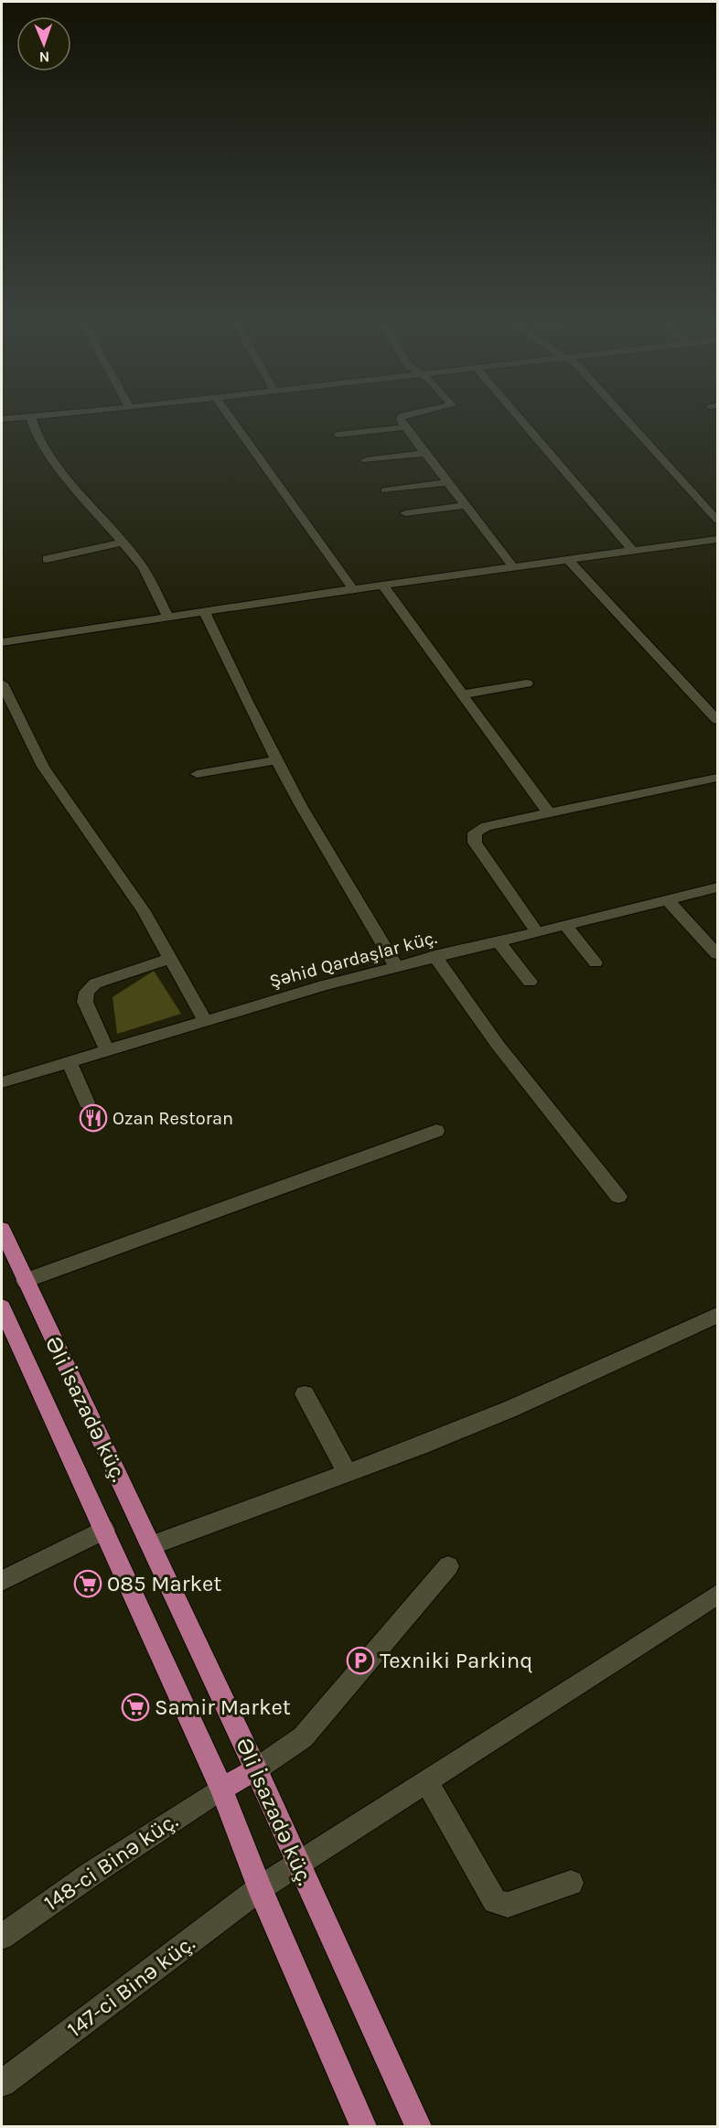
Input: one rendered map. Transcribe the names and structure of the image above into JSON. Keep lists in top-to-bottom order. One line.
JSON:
{"streets":{"main road":["Əli İsazadə küç."],"street":["Şəhid Qardaşlar küç.","148-ci Binə küç.","147-ci Binə küç."]},"crossings":[["Əli İsazadə küç.","148-ci Binə küç."],["Əli İsazadə küç.","147-ci Binə küç."]],"places":{"restaurant":["Ozan Restoran"],"supermarket":["085 Market","Samir Market"],"parking":["Texniki Parkinq"]},"north":"bottom"}
